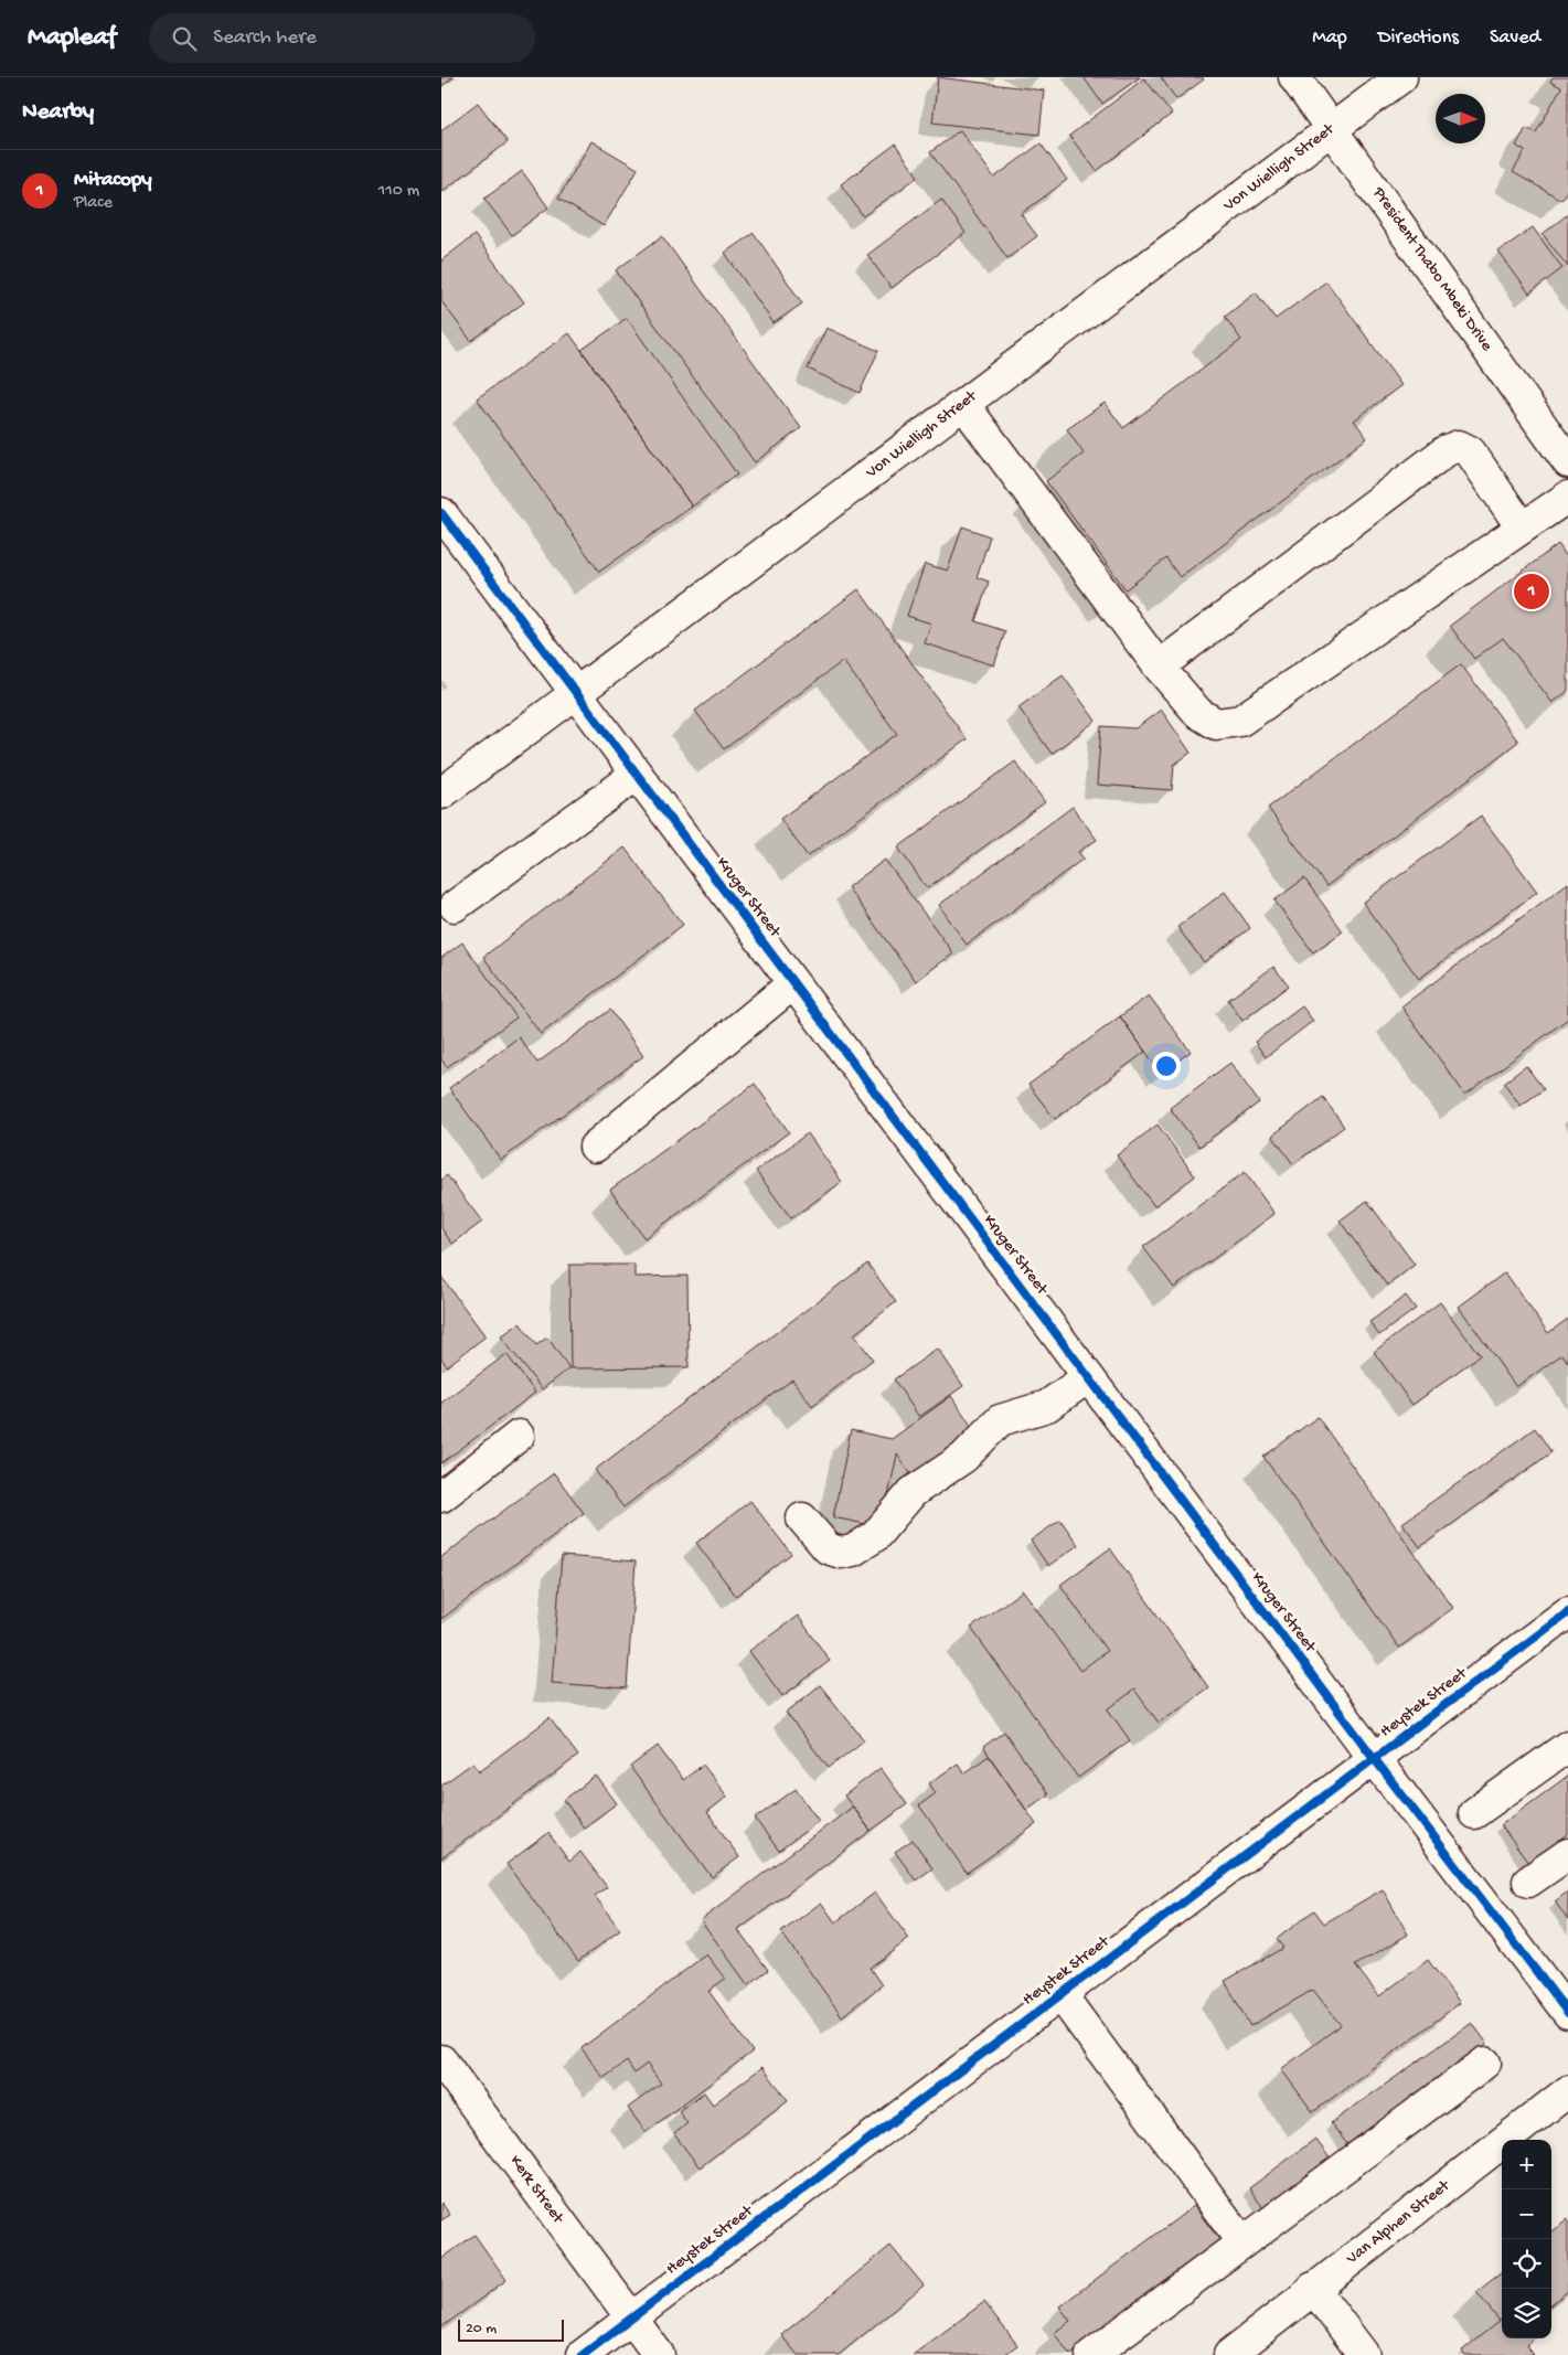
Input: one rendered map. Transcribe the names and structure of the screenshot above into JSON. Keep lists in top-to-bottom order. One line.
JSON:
{"streets":{"street":["Von Wielligh Street","President Thabo Mbeki Drive","Kruger Street","Heystek Street","Kerk Street","Van Alphen Street"]},"crossings":[["Von Wielligh Street","President Thabo Mbeki Drive"],["Von Wielligh Street","Kruger Street"],["Kruger Street","Heystek Street"],["Heystek Street","Kerk Street"]],"scale_bar":"20 m","north":"right","page":{"header":"Mapleaf","search":"Search here","nav":["Map","Directions","Saved"],"heading":"Nearby","list":[{"mark":"1","name":"Mitacopy","note":"Place","value":"110 m"}],"pins":"1","map_buttons":["+","−"],"scale":"20 m"}}
